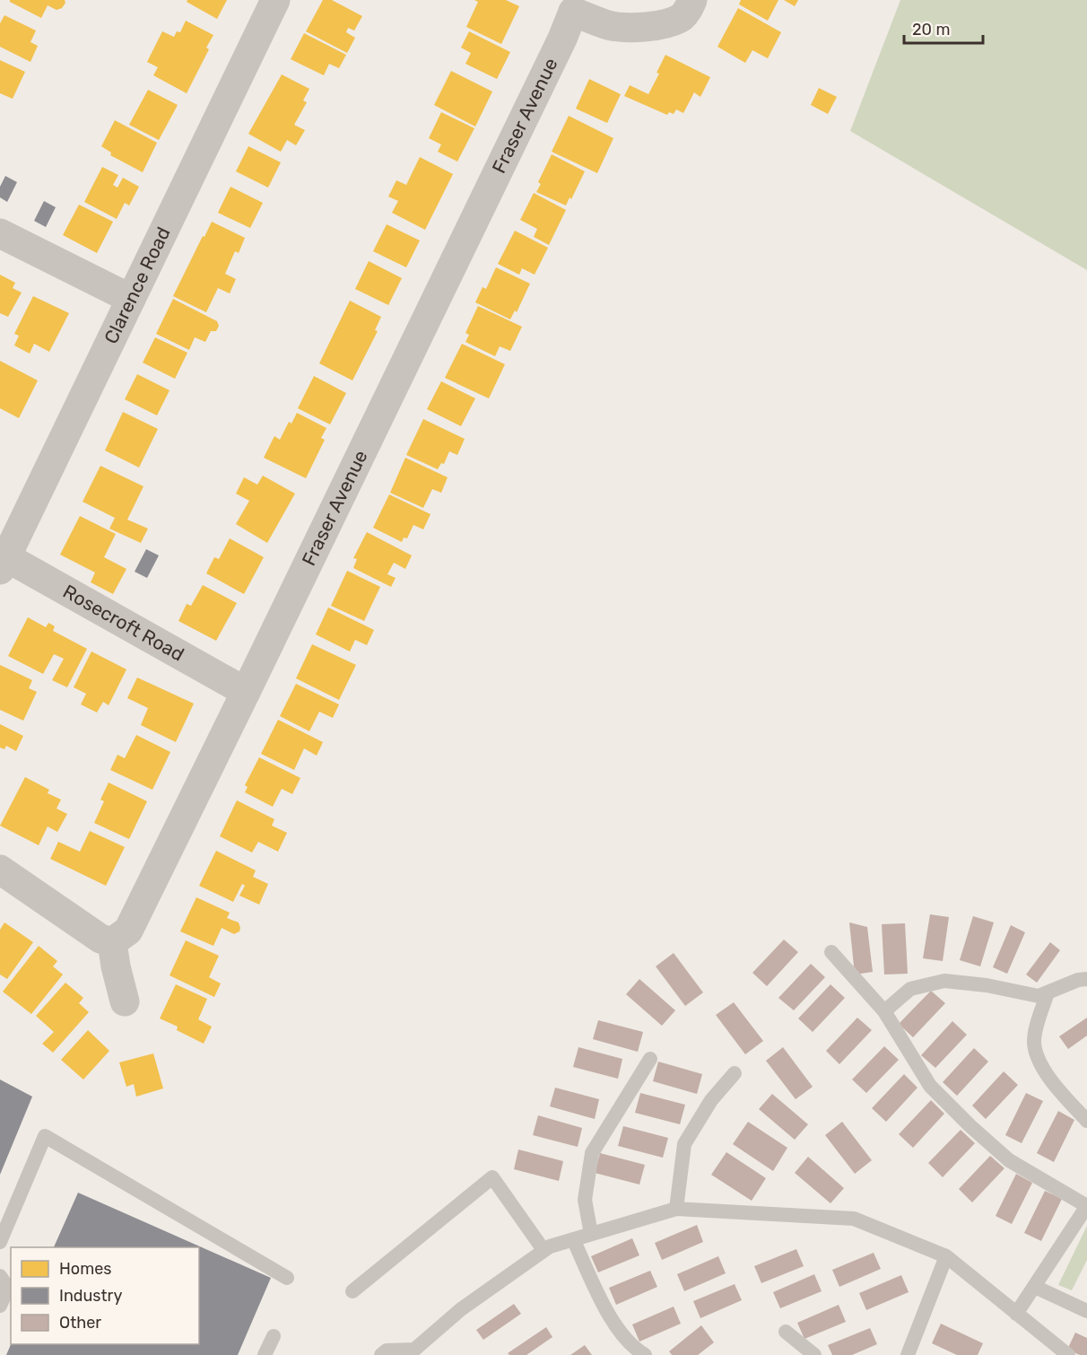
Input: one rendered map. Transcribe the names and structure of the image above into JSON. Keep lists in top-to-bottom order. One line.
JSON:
{"streets":{"street":["Fraser Avenue","Clarence Road","Rosecroft Road"]},"crossings":[["Fraser Avenue","Rosecroft Road"],["Clarence Road","Rosecroft Road"]],"legend":["Homes","Industry","Other"],"scale_bar":"20 m"}
